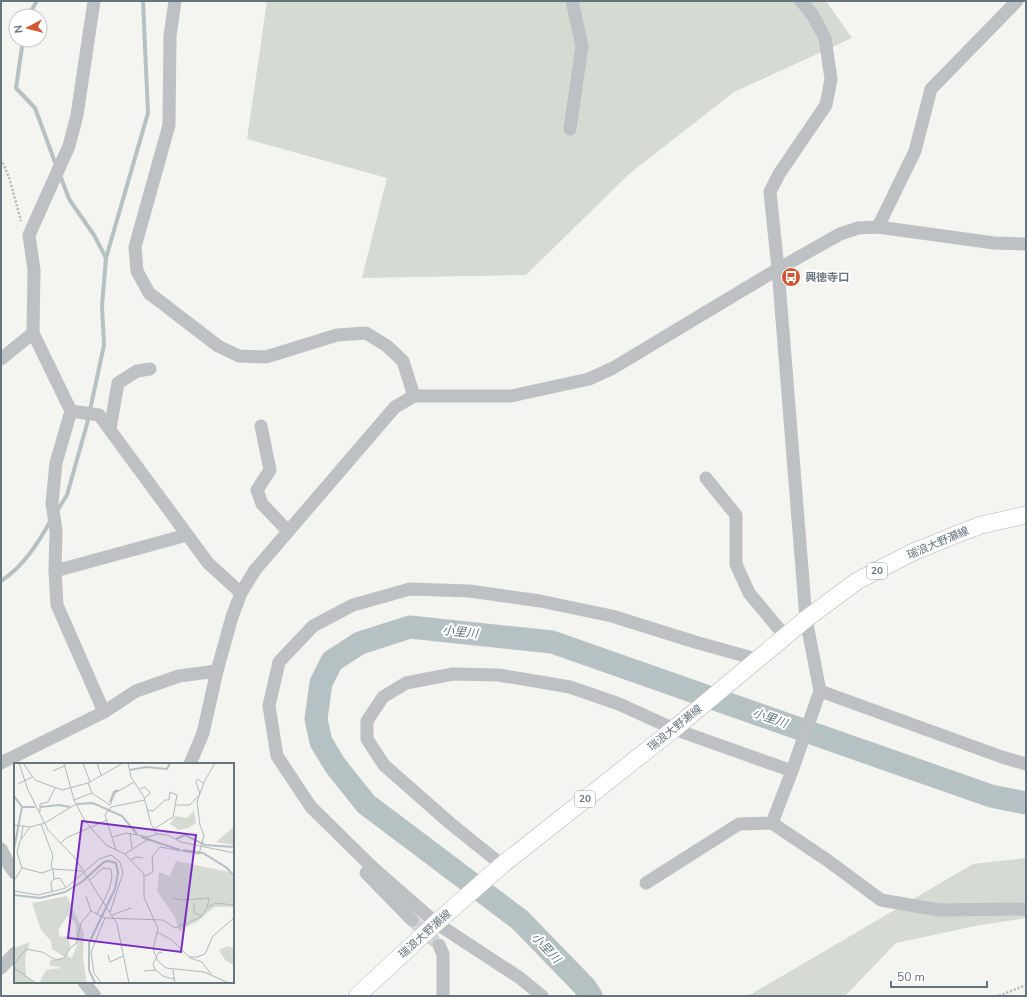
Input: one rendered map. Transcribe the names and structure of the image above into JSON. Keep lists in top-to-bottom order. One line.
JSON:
{"streets":{"main road":["瑞浪大野瀬線","20"]},"water":["小里川"],"places":{"bus stop":["興徳寺口"]},"scale_bar":"50 m","north":"left"}
